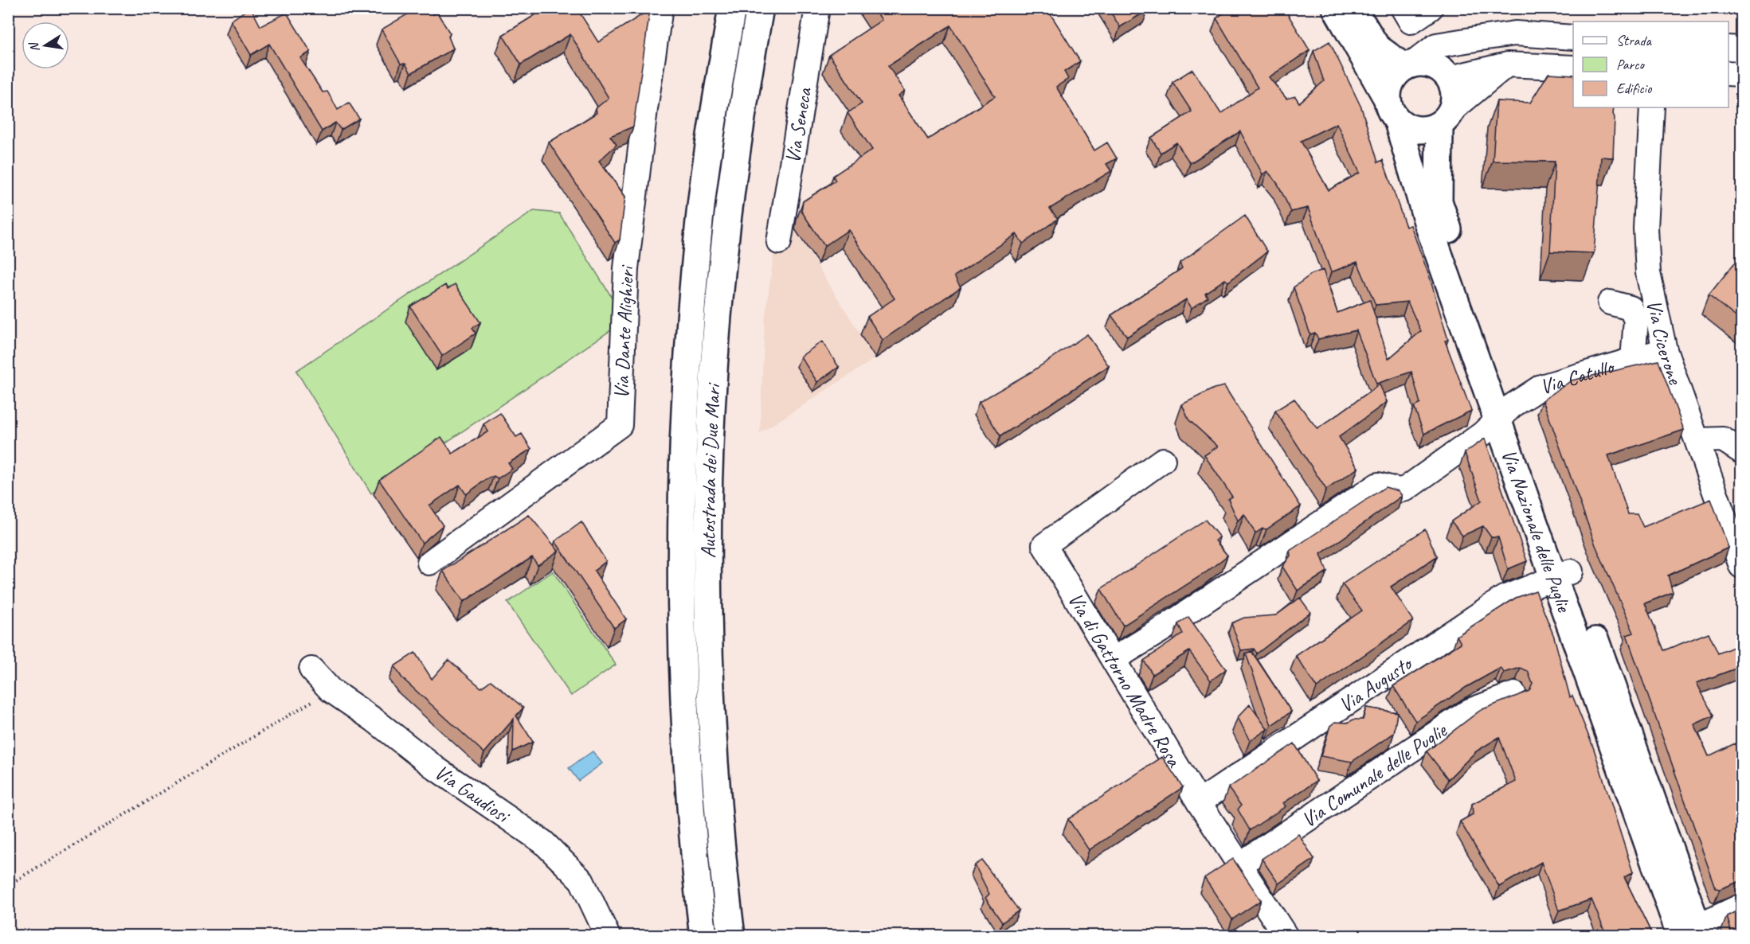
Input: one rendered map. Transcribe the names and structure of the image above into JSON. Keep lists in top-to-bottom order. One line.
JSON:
{"streets":{"main road":["Autostrada dei Due Mari","Via Nazionale delle Puglie"],"street":["Via Seneca","Via Dante Alighieri","Via Cicerone","Via Catullo","Via di Gattorno Madre Rosa","Via Augusto","Via Comunale delle Puglie","Via Gaudiosi"]},"crossings":[["Via Cicerone","Via Catullo"],["Via Catullo","Via Nazionale delle Puglie"],["Via Catullo","Via di Gattorno Madre Rosa"],["Via Nazionale delle Puglie","Via Augusto"],["Via di Gattorno Madre Rosa","Via Augusto"],["Via di Gattorno Madre Rosa","Via Comunale delle Puglie"]],"legend":["Strada","Parco","Edificio"],"north":"left"}
